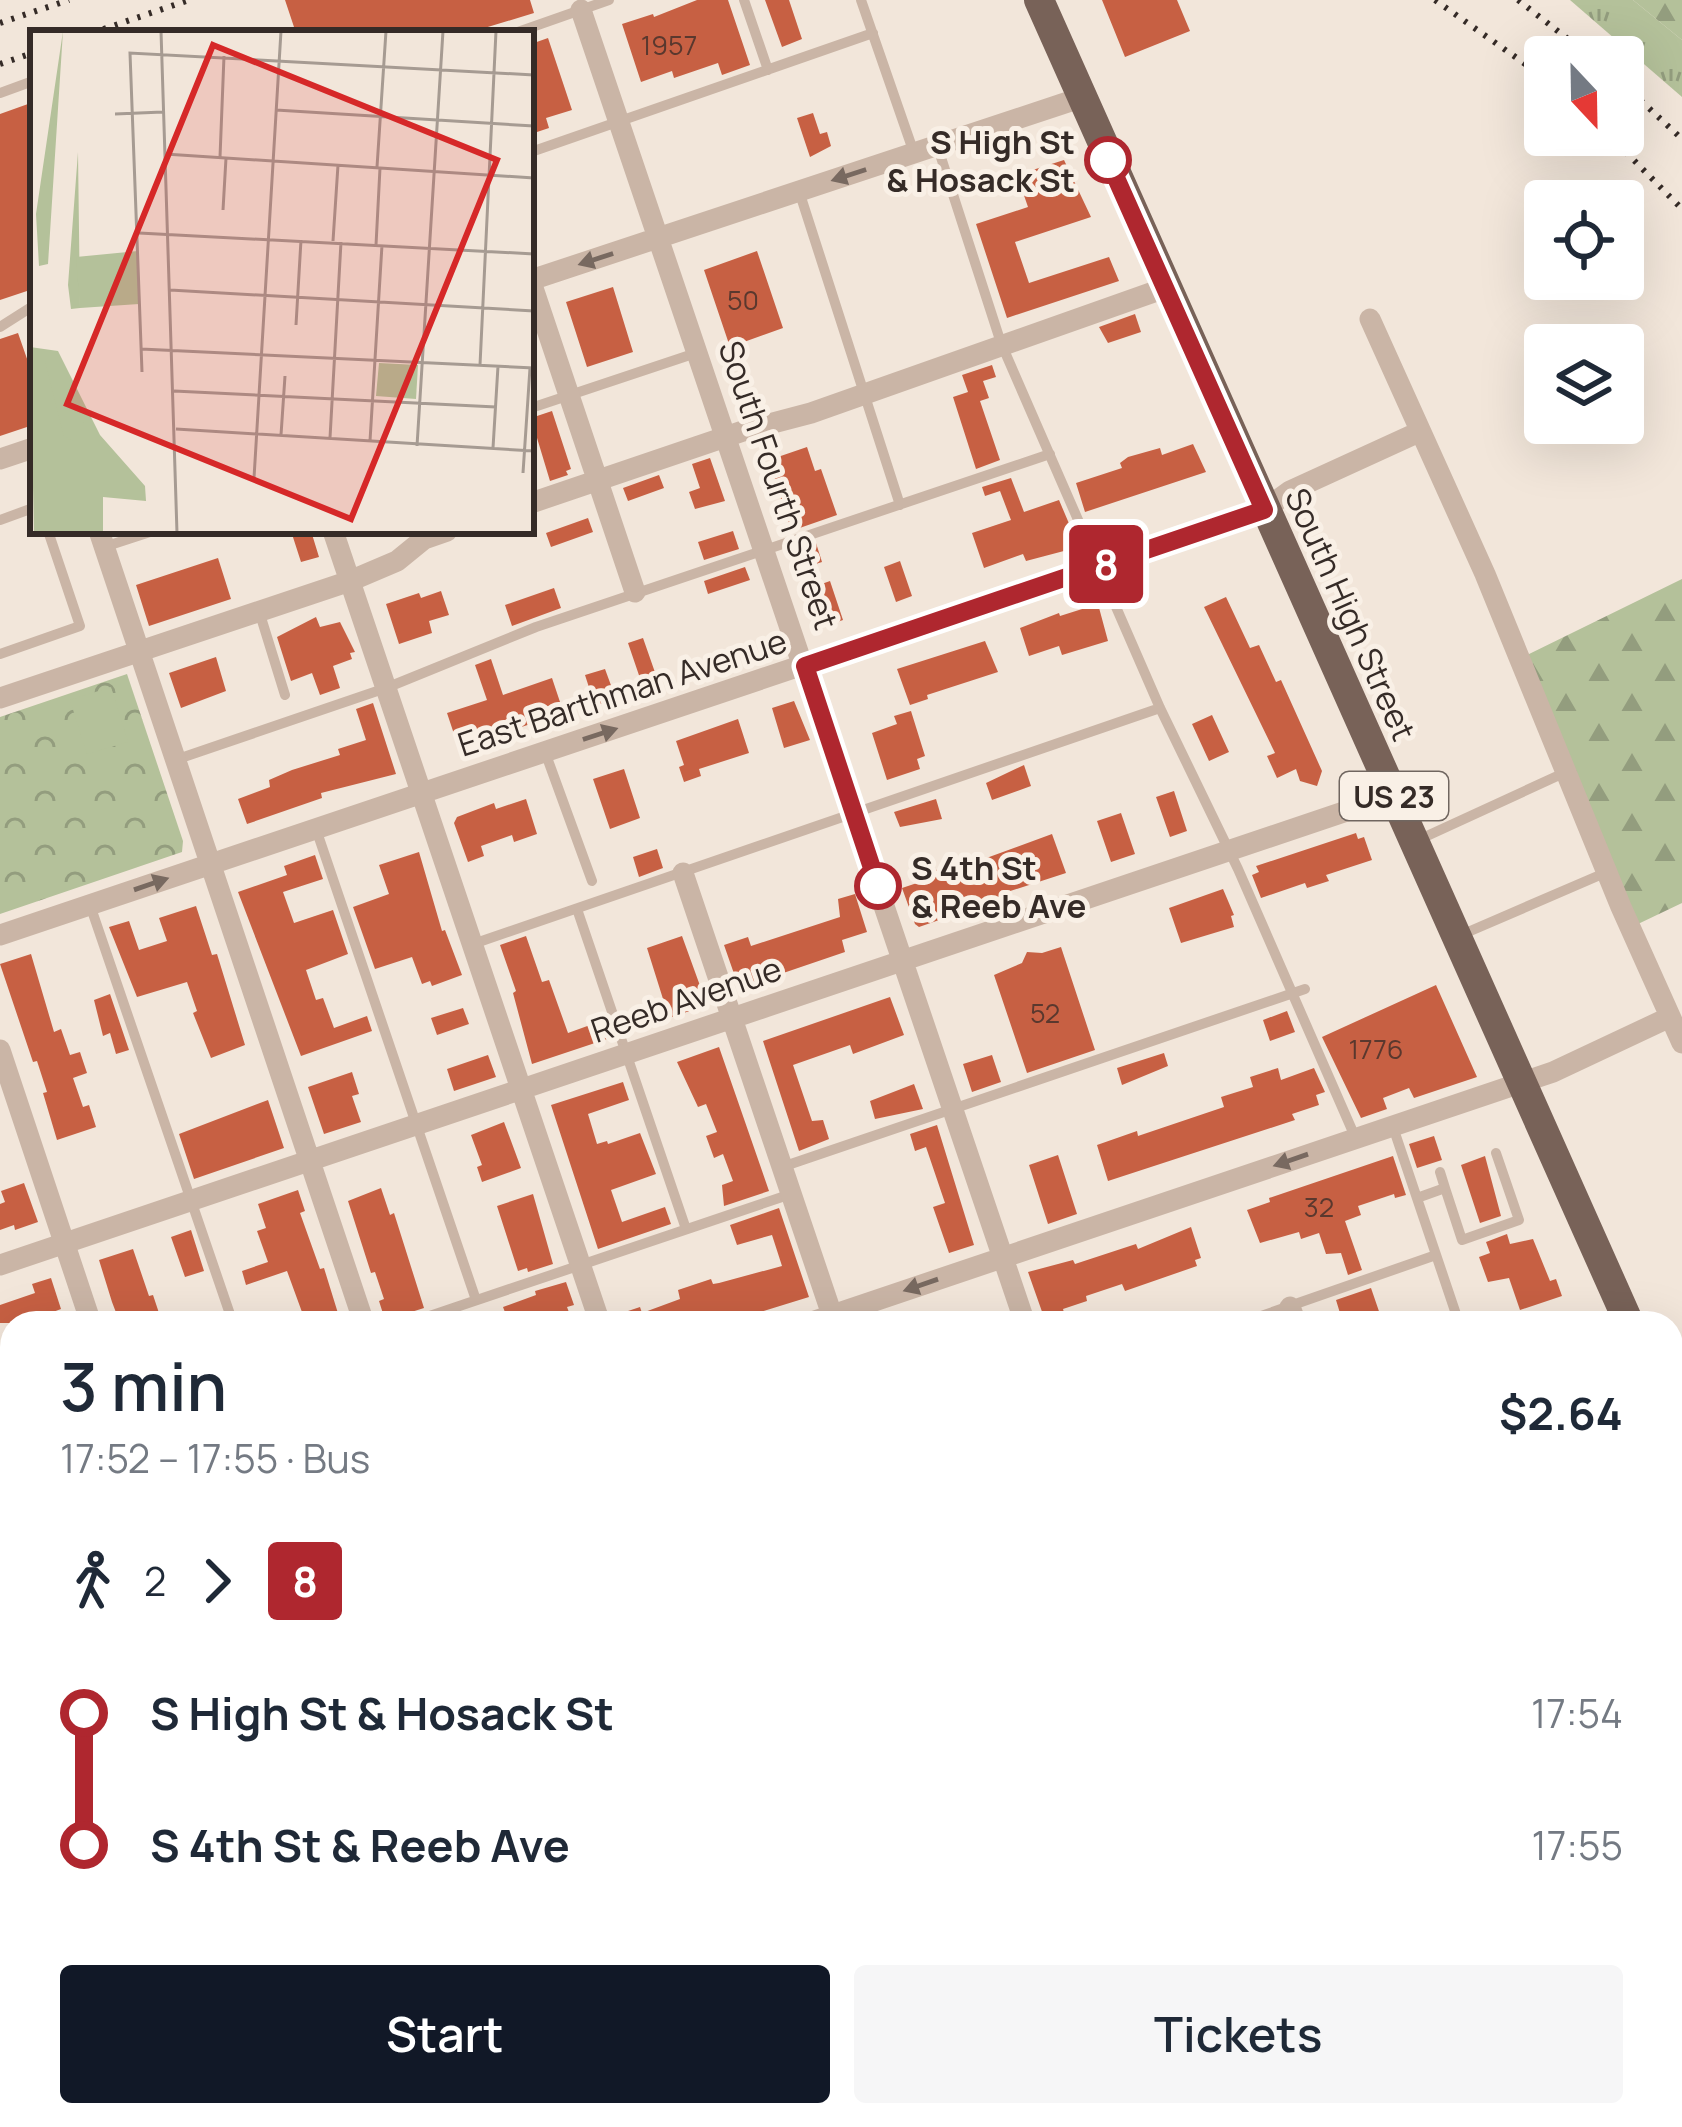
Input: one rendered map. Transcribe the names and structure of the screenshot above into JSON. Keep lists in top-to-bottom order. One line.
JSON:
{"streets":{"main road":["South High Street","US 23"],"street":["South Fourth Street","East Barthman Avenue","Reeb Avenue"]},"crossings":[["South Fourth Street","East Barthman Avenue"],["South Fourth Street","Reeb Avenue"],["South High Street","East Barthman Avenue"],["South High Street","Reeb Avenue"]],"places":["S High St & Hosack St","S 4th St & Reeb Ave"],"lines":["bus line 8"],"house_numbers":["1957","50","52","1776","32"],"north":"bottom","page":{"on_map":"8","heading":["3 min","17:52 – 17:55 · Bus","$2.64"],"legs":["2","8"],"list":[{"name":"S High St & Hosack St","value":"17:54"},{"name":"S 4th St & Reeb Ave","value":"17:55"}],"buttons":["Start","Tickets"]}}
